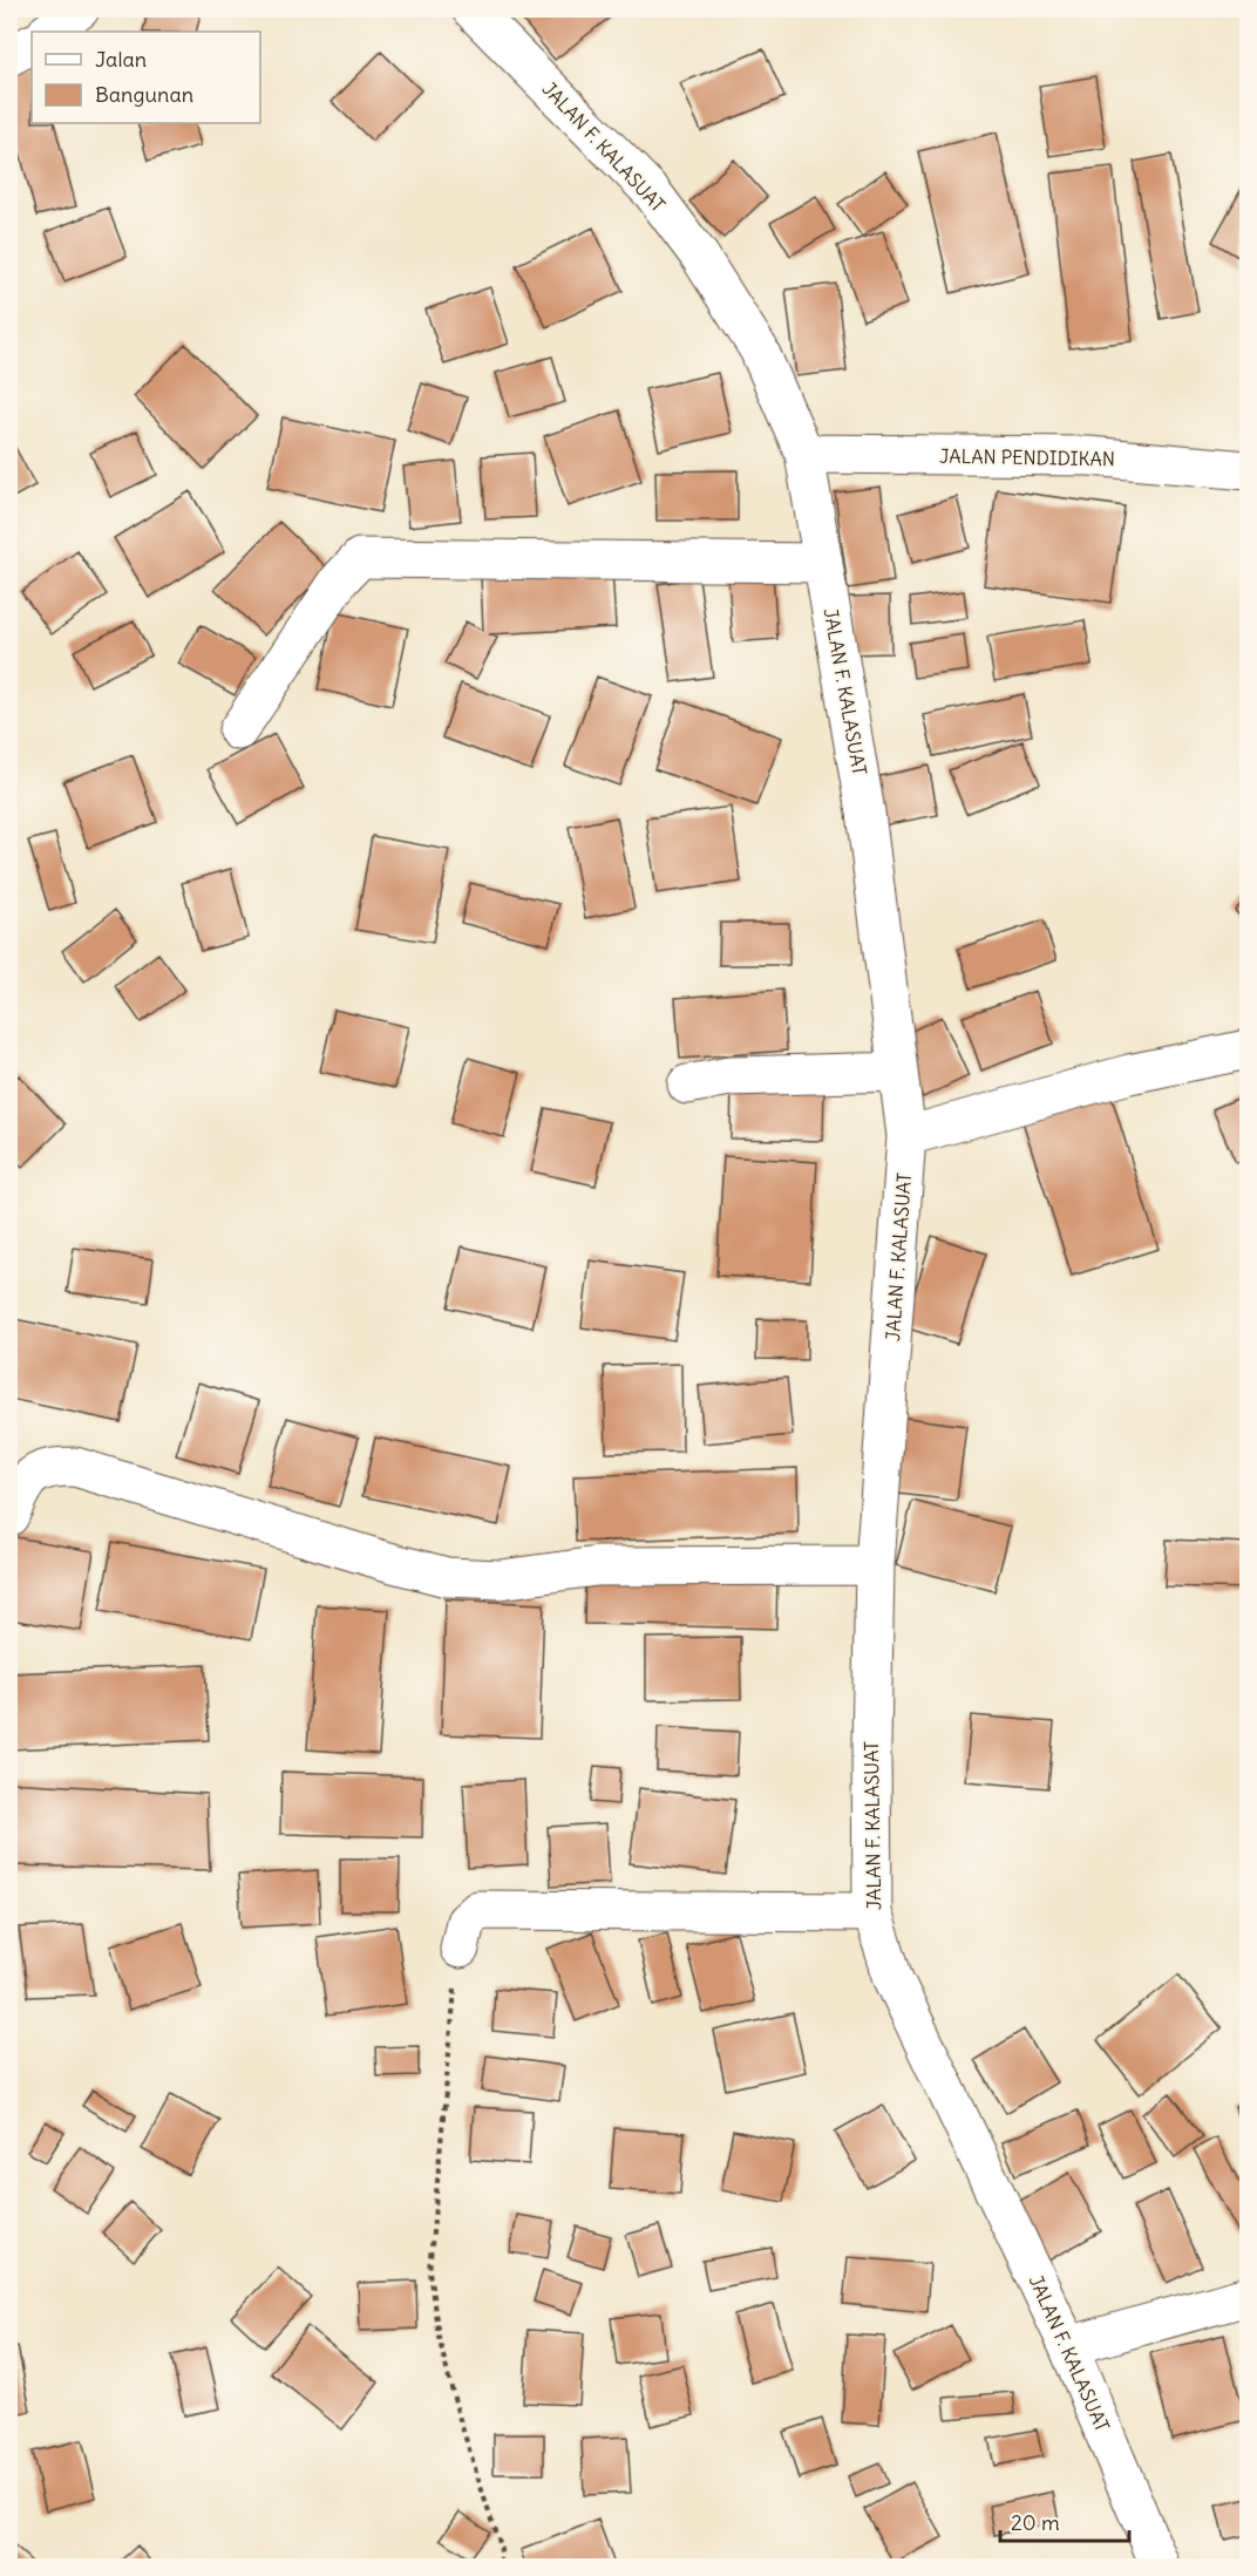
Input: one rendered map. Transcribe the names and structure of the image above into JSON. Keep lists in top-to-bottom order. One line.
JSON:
{"streets":{"street":["JALAN F. KALASUAT","JALAN PENDIDIKAN"]},"crossings":[["JALAN F. KALASUAT","JALAN PENDIDIKAN"]],"legend":["Jalan","Bangunan"],"scale_bar":"20 m"}
